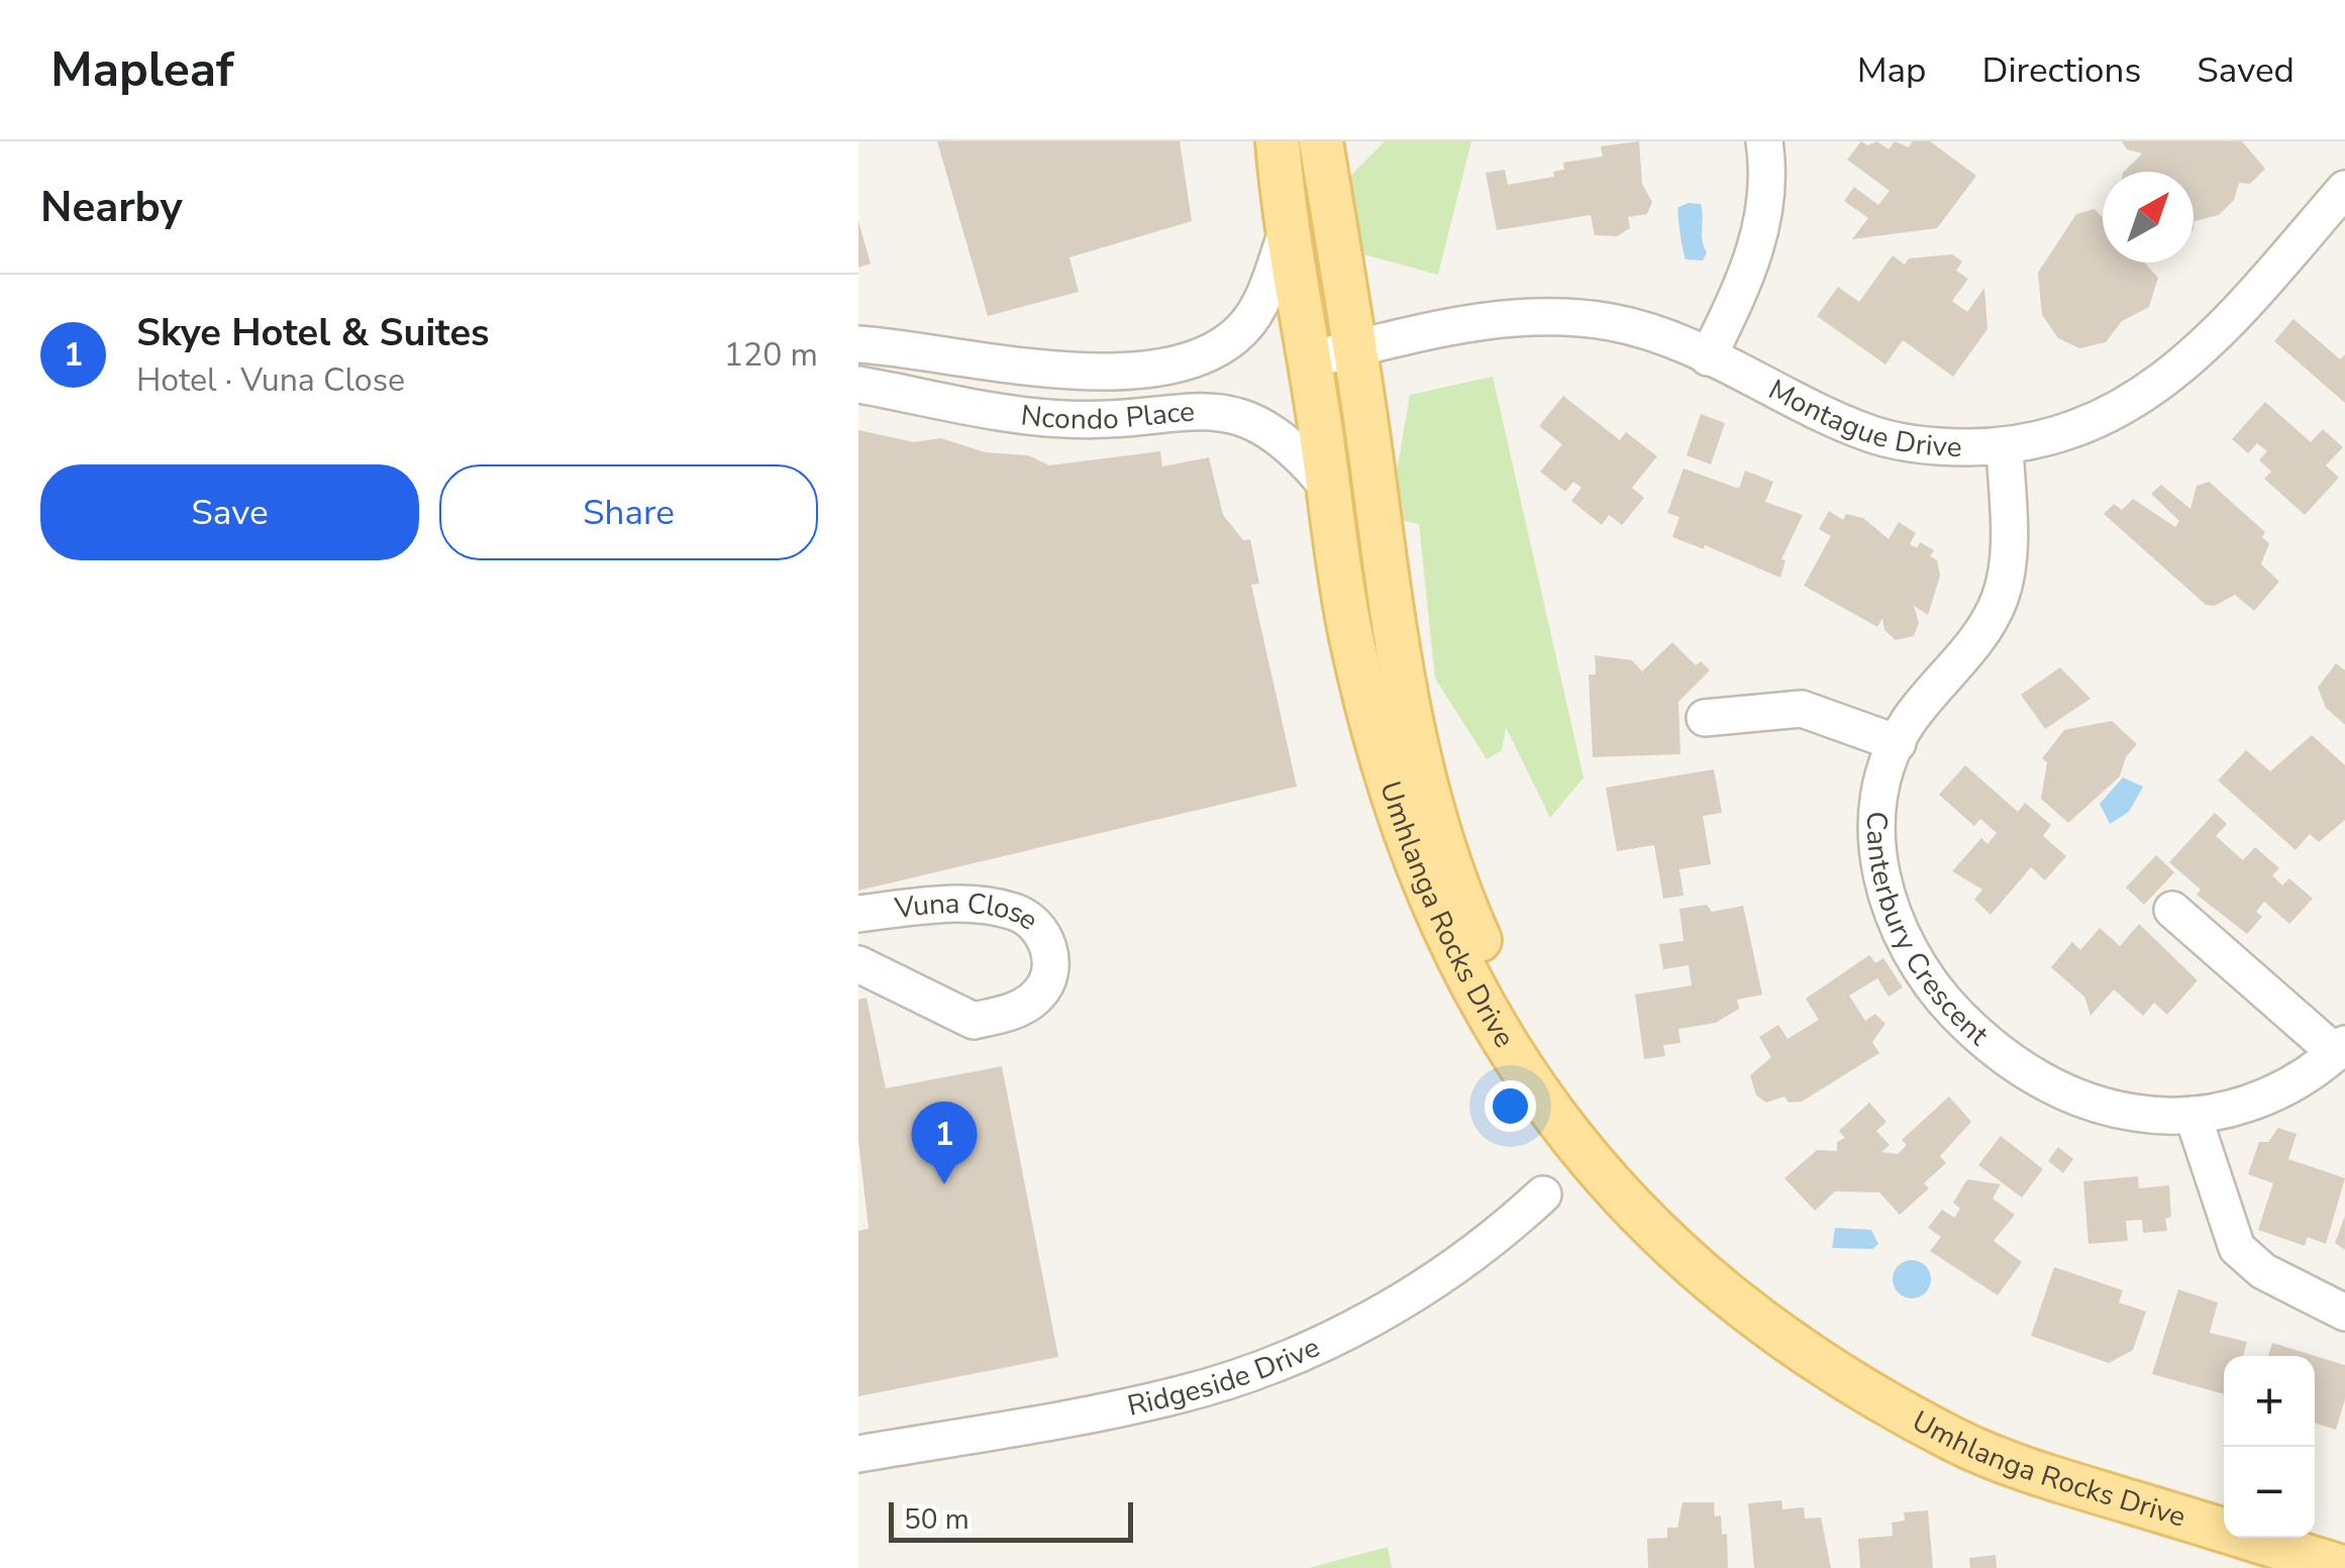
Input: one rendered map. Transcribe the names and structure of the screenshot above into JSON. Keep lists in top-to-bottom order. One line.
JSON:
{"streets":{"main road":["Umhlanga Rocks Drive"],"street":["Ncondo Place","Montague Drive","Vuna Close","Canterbury Crescent","Ridgeside Drive"]},"crossings":[["Ncondo Place","Umhlanga Rocks Drive"],["Montague Drive","Umhlanga Rocks Drive"],["Montague Drive","Canterbury Crescent"]],"scale_bar":"50 m","north":"top right","page":{"header":"Mapleaf","nav":["Map","Directions","Saved"],"heading":"Nearby","list":[{"mark":"1","name":"Skye Hotel & Suites","note":"Hotel · Vuna Close","value":"120 m"}],"buttons":["Save","Share"],"pins":"1","map_buttons":["+","−"],"scale":"50 m"}}
